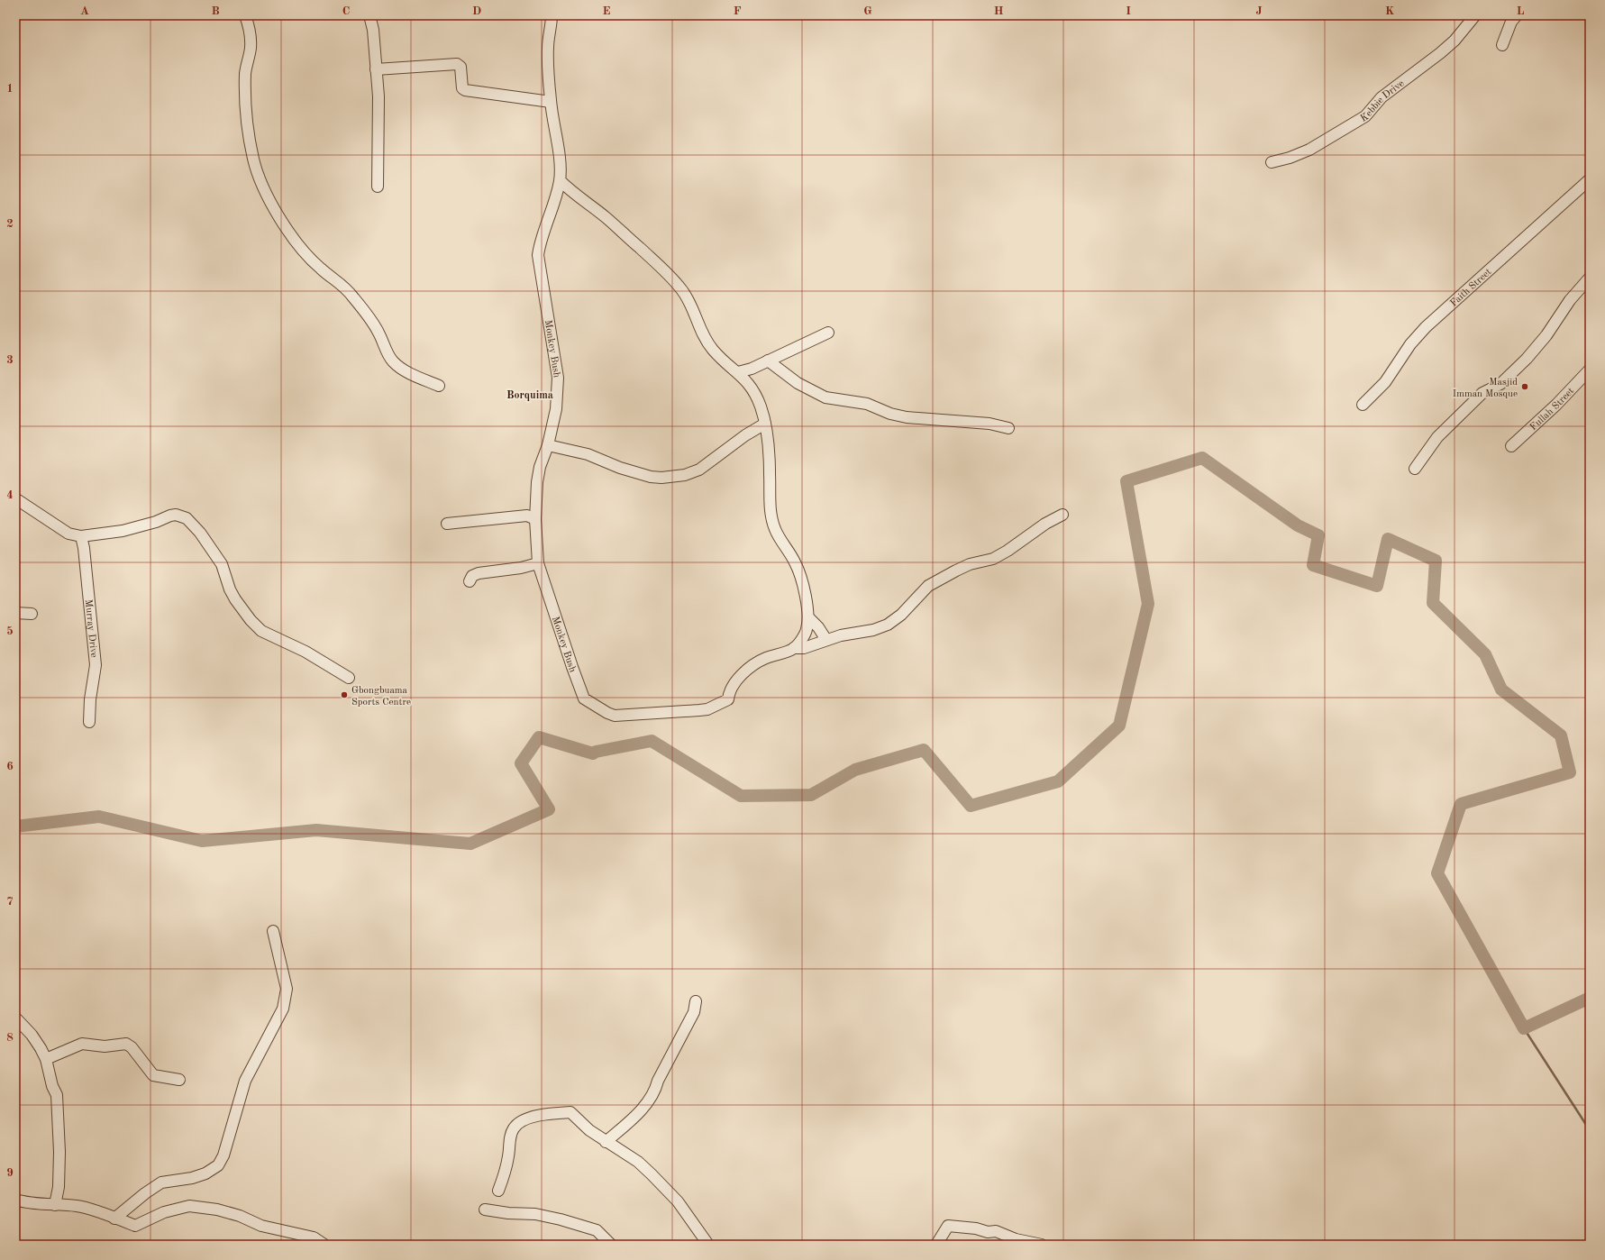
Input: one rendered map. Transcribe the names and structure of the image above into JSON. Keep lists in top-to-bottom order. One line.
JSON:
{"streets":{"street":["Kebbie Drive","Faith Street","Monkey Bush","Fullah Street","Murray Drive"]},"districts":["Borquima"],"places":["Masjid Imman Mosque","Gbongbuama Sports Centre"],"grid":{"columns":["A","B","C","D","E","F","G","H","I","J","K","L"],"rows":["1","2","3","4","5","6","7","8","9"]}}
